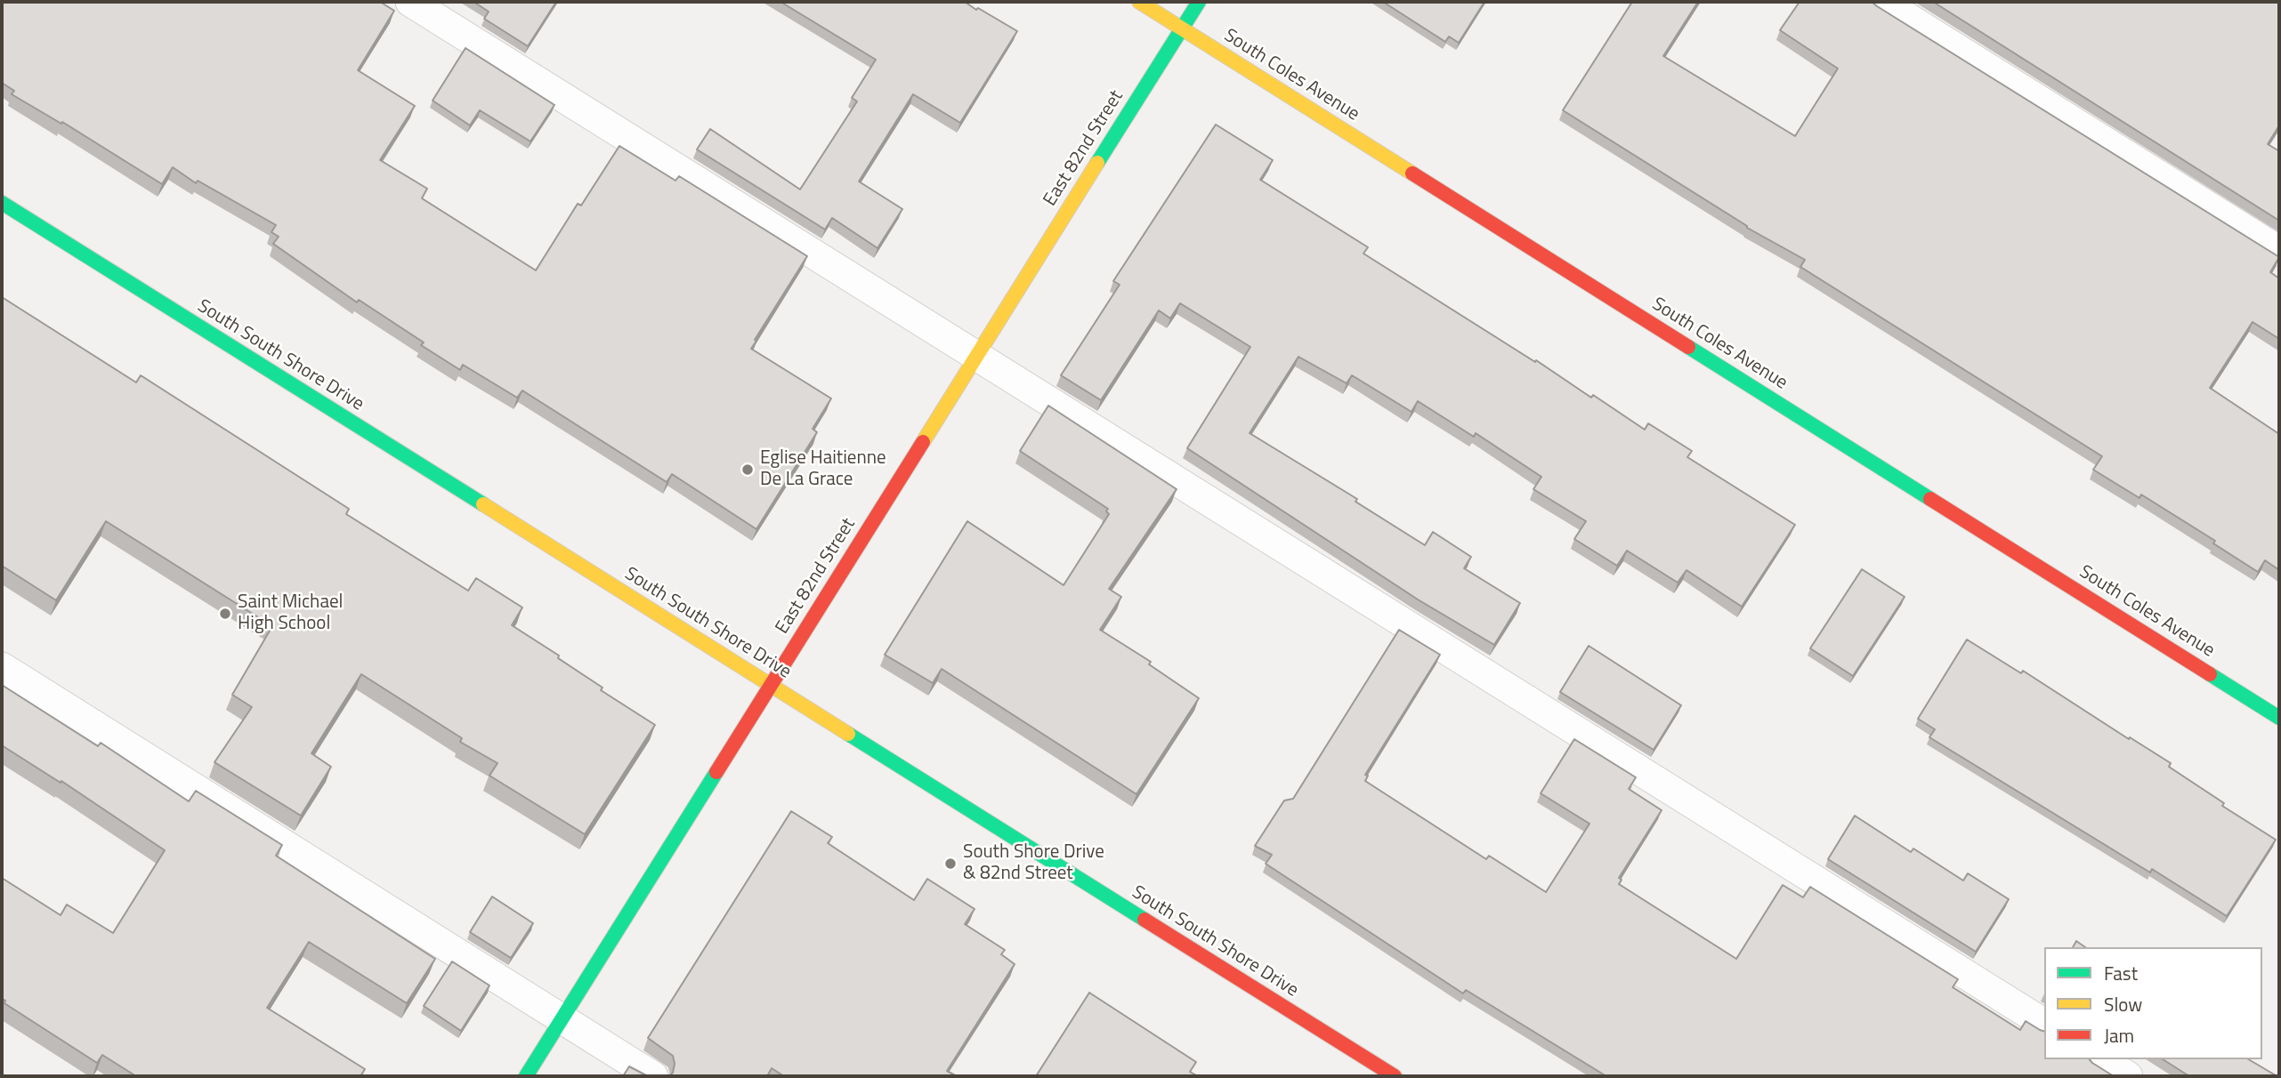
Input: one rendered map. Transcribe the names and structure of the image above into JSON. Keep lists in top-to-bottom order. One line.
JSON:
{"streets":{"street":["South Coles Avenue","East 82nd Street","South South Shore Drive"]},"crossings":[["South Coles Avenue","East 82nd Street"],["East 82nd Street","South South Shore Drive"]],"places":["Eglise Haitienne De La Grace","Saint Michael High School","South Shore Drive & 82nd Street"],"legend":["Fast","Slow","Jam"]}
